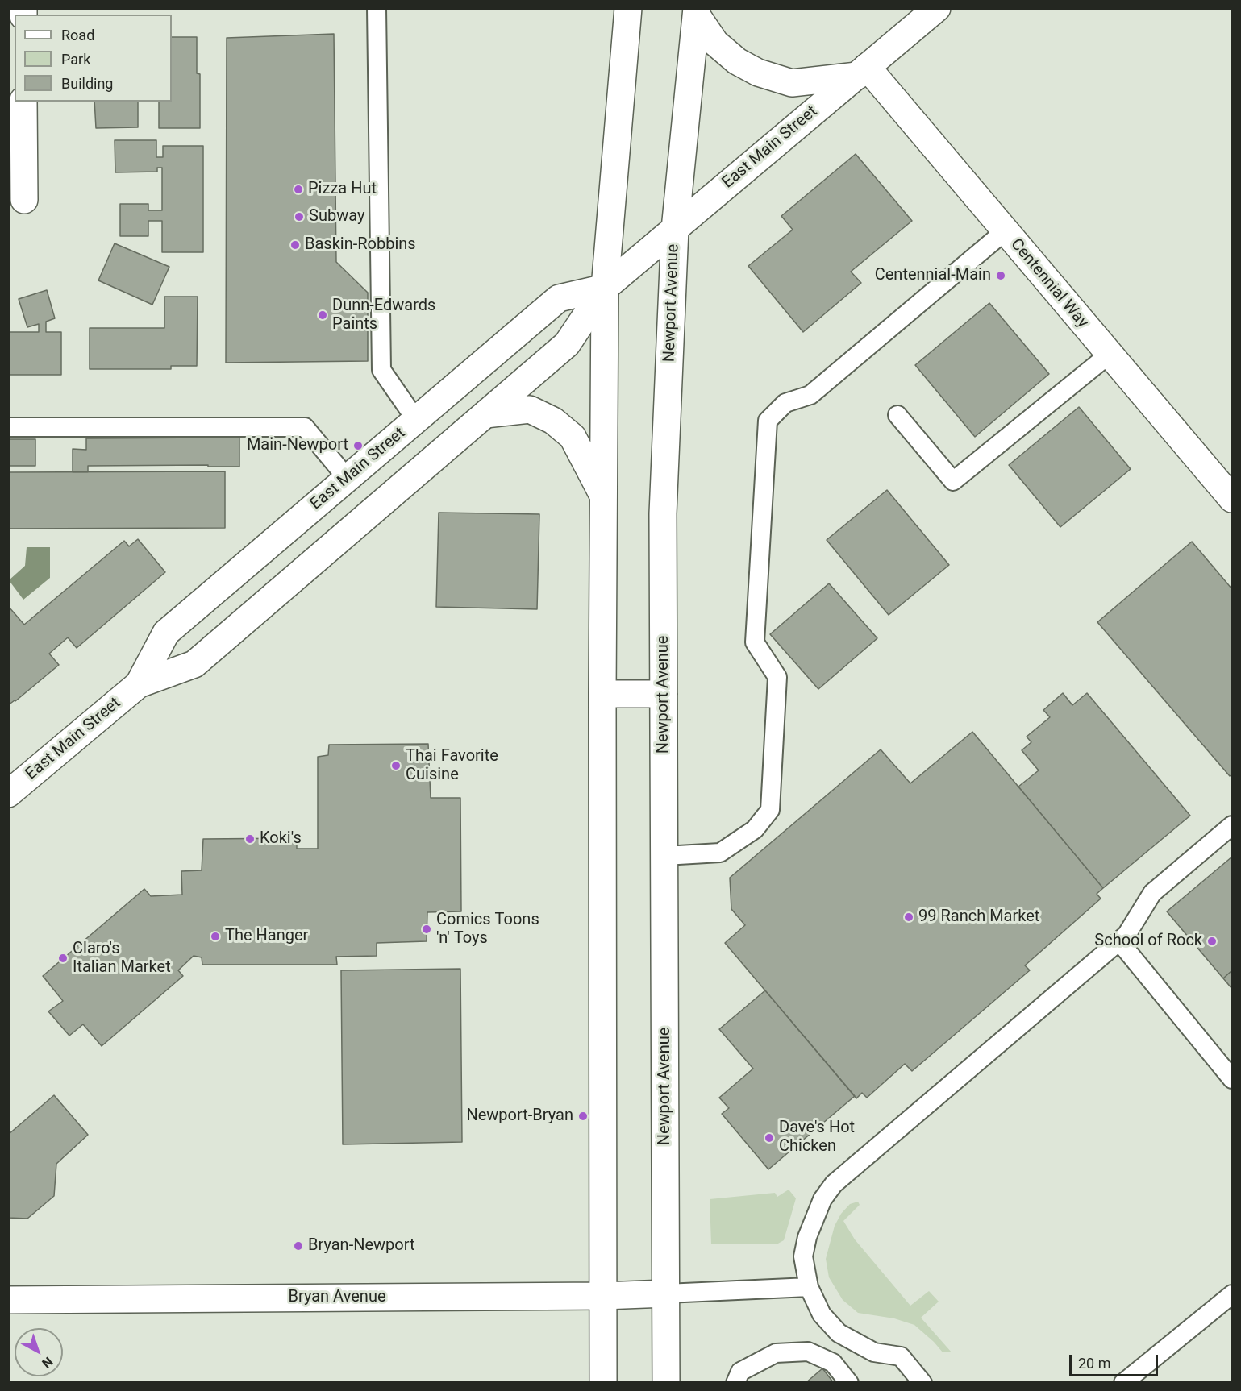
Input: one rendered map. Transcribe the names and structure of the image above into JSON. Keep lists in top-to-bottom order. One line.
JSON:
{"streets":{"main road":["East Main Street","Centennial Way","Newport Avenue","Bryan Avenue"]},"crossings":[["East Main Street","Centennial Way"],["East Main Street","Newport Avenue"],["Newport Avenue","Bryan Avenue"]],"places":["Pizza Hut","Subway","Baskin-Robbins","Centennial-Main","Dunn-Edwards Paints","Main-Newport","Thai Favorite Cuisine","Koki's","99 Ranch Market","Comics Toons 'n' Toys","The Hanger","School of Rock","Claro's Italian Market","Newport-Bryan","Dave's Hot Chicken","Bryan-Newport"],"legend":["Road","Park","Building"],"scale_bar":"20 m","north":"bottom right"}
